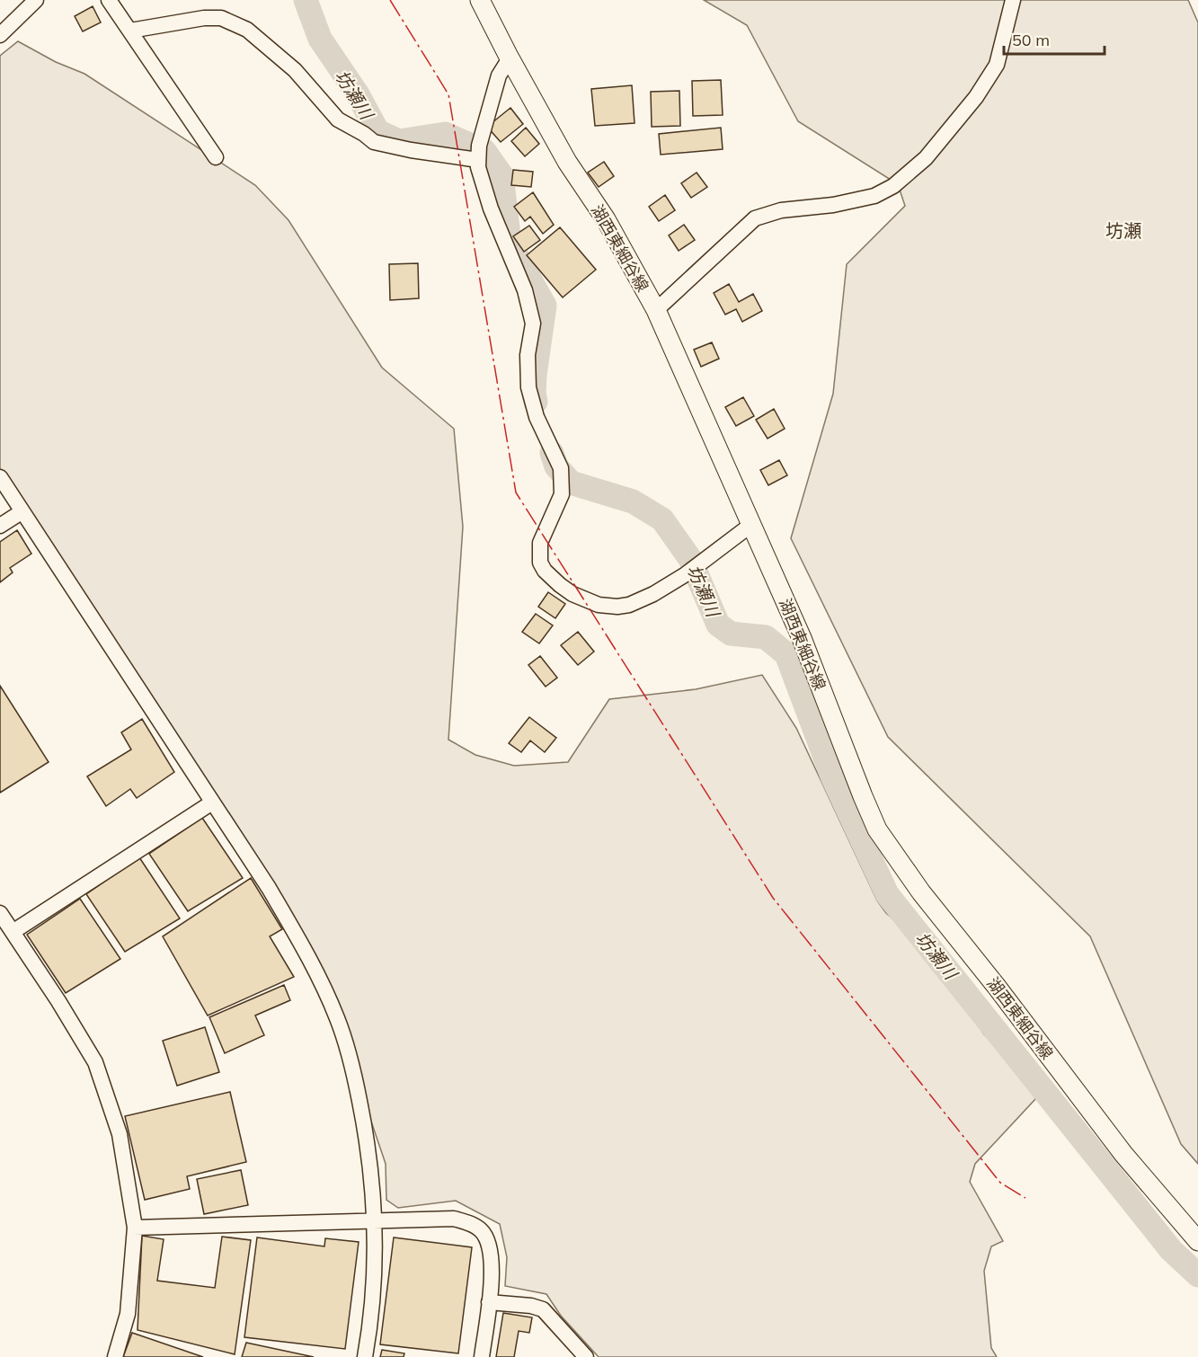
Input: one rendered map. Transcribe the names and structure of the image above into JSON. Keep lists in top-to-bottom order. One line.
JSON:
{"streets":{"main road":["湖西東細谷線"]},"districts":["坊瀬"],"water":["坊瀬川"],"scale_bar":"50 m"}
